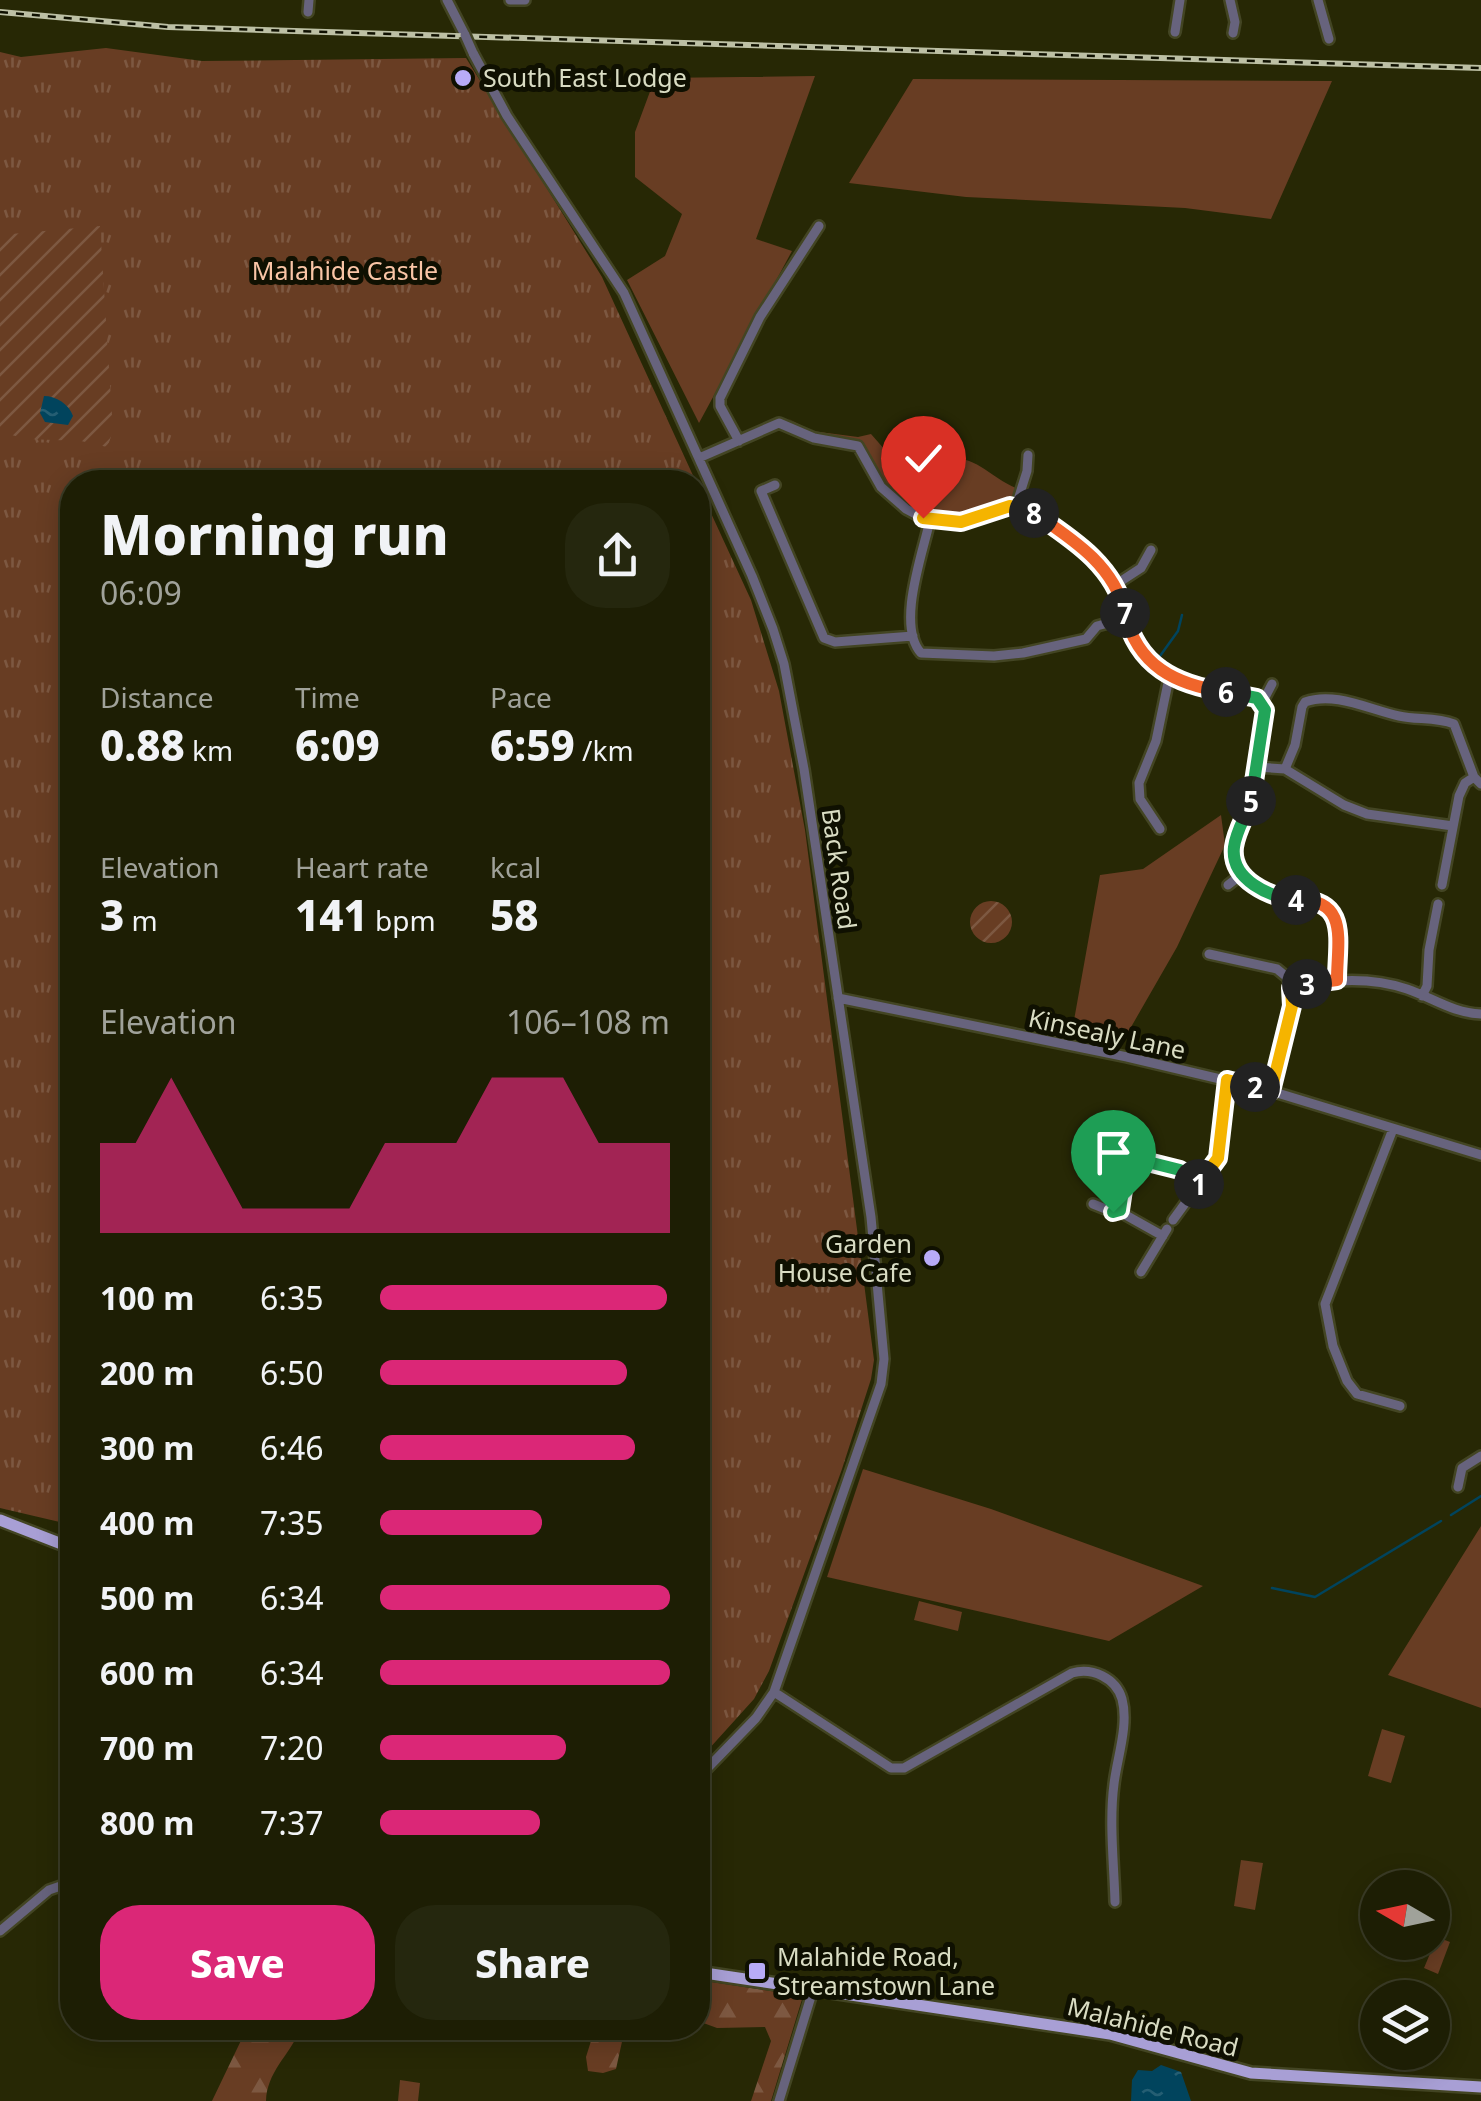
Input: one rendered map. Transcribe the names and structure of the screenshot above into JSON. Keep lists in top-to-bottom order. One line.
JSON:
{"streets":{"main road":["Malahide Road"],"street":["Back Road","Kinsealy Lane"]},"crossings":[["Back Road","Kinsealy Lane"]],"parks":["Malahide Castle"],"places":{"other":["South East Lodge","Garden House Cafe"],"transit":["Malahide Road, Streamstown Lane"]},"north":"left","page":{"heading":["Morning run","06:09"],"pins":["8","7","6","5","4","3","2","1"],"stats":[["Distance","0.88 km"],["Time","6:09"],["Pace","6:59 /km"],["Elevation","3 m"],["Heart rate","141 bpm"],["kcal","58"]],"chart":["Elevation","106–108 m"],"list":[{"name":"100 m","note":"6:35"},{"name":"200 m","note":"6:50"},{"name":"300 m","note":"6:46"},{"name":"400 m","note":"7:35"},{"name":"500 m","note":"6:34"},{"name":"600 m","note":"6:34"},{"name":"700 m","note":"7:20"},{"name":"800 m","note":"7:37"}],"buttons":["Save","Share"]}}
